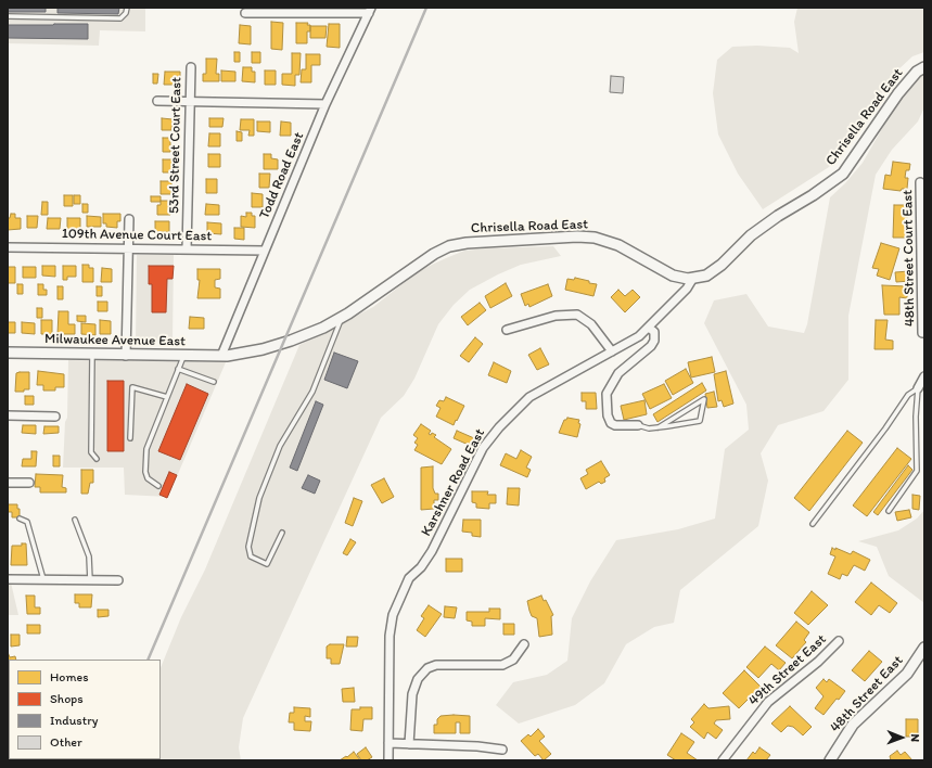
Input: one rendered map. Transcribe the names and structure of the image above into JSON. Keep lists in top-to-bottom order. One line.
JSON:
{"streets":{"street":["Chrisella Road East","53rd Street Court East","Todd Road East","109th Avenue Court East","48th Street Court East","Milwaukee Avenue East","Karshner Road East","49th Street East","48th Street East"]},"crossings":[["Chrisella Road East","Todd Road East"],["Chrisella Road East","Milwaukee Avenue East"],["Chrisella Road East","Karshner Road East"],["53rd Street Court East","109th Avenue Court East"],["Todd Road East","109th Avenue Court East"],["Todd Road East","Milwaukee Avenue East"]],"legend":["Homes","Shops","Industry","Other"],"north":"right"}
